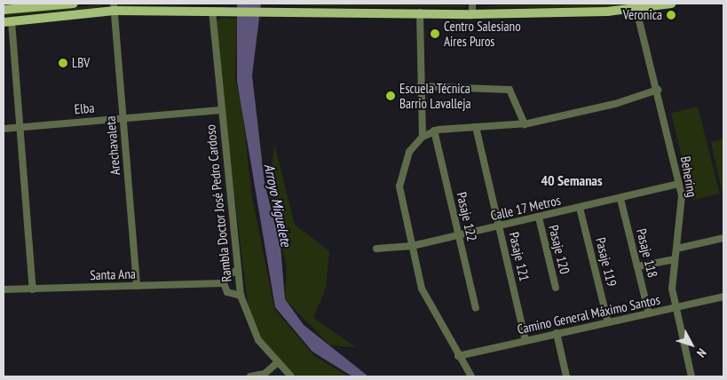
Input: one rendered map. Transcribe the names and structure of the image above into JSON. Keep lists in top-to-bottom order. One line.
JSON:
{"streets":{"street":["Elba","Arechavaleta","Behering","Rambla Doctor José Pedro Cardoso","Calle 17 Metros","Pasaje 122","Pasaje 120","Pasaje 118","Pasaje 121","Pasaje 119","Santa Ana","Camino General Máximo Santos"]},"crossings":[["Elba","Arechavaleta"],["Elba","Rambla Doctor José Pedro Cardoso"],["Arechavaleta","Santa Ana"],["Behering","Calle 17 Metros"],["Behering","Camino General Máximo Santos"],["Calle 17 Metros","Pasaje 122"],["Calle 17 Metros","Pasaje 120"],["Calle 17 Metros","Pasaje 118"],["Calle 17 Metros","Pasaje 121"],["Calle 17 Metros","Pasaje 119"],["Pasaje 118","Camino General Máximo Santos"],["Pasaje 121","Camino General Máximo Santos"],["Pasaje 119","Camino General Máximo Santos"]],"districts":["40 Semanas"],"water":["Arroyo Miguelete"],"places":["Veronica","Centro Salesiano Aires Puros","LBV","Escuela Técnica Barrio Lavalleja"],"north":"bottom right"}
